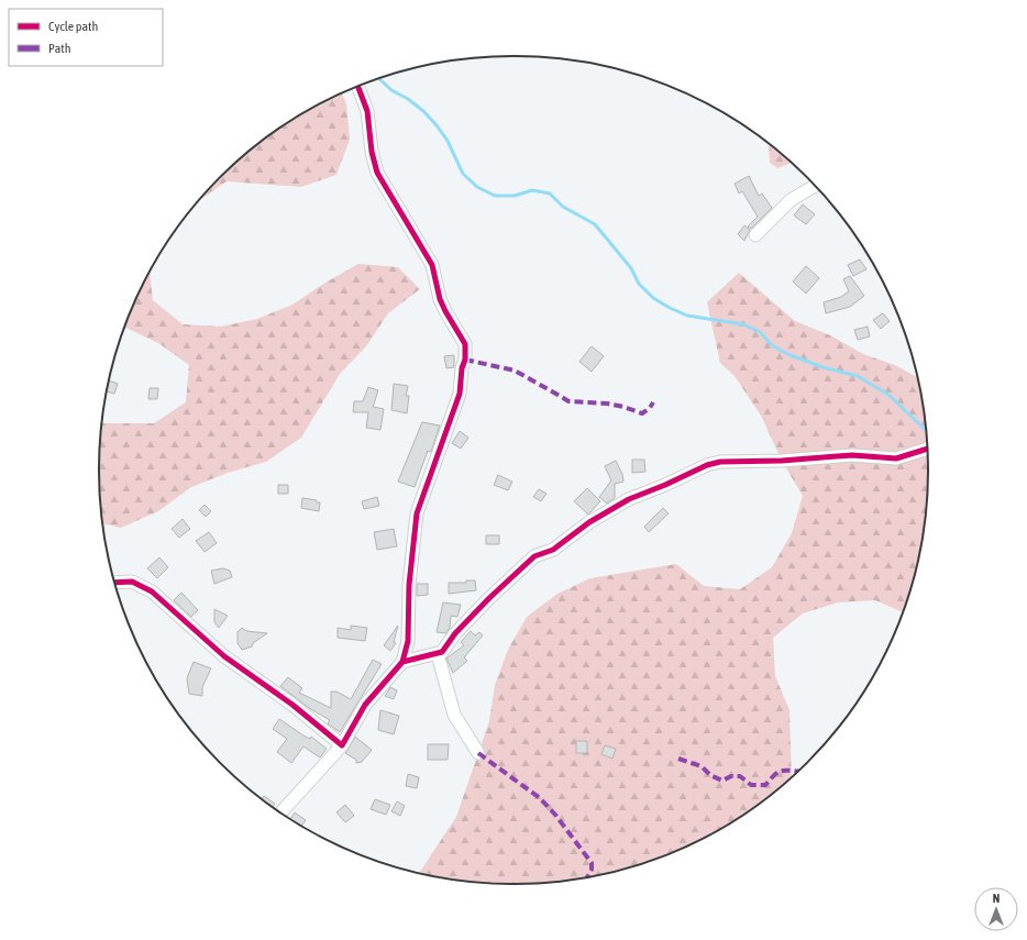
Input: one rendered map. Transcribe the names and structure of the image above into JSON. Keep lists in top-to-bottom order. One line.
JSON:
{"legend":["Cycle path","Path"],"north":"top"}
